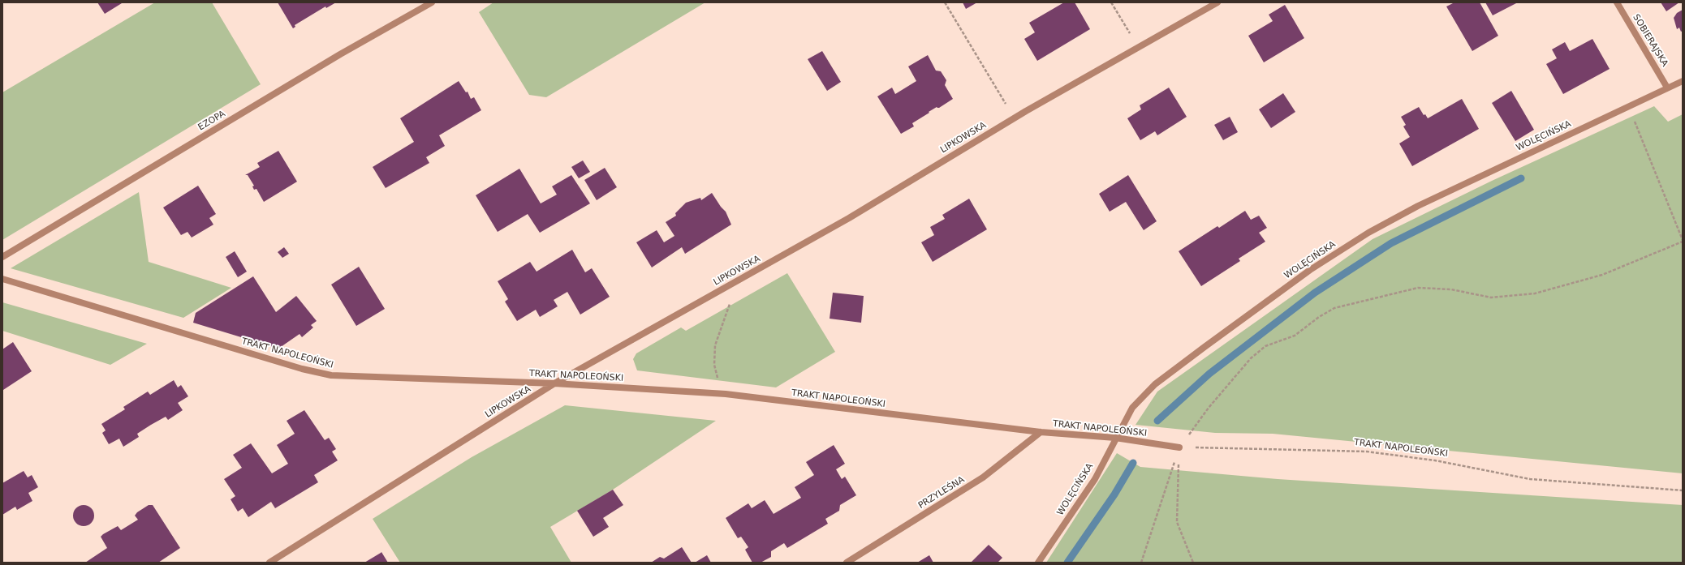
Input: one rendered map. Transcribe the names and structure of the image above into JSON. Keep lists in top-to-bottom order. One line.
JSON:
{"streets":{"street":["SOBIERAJSKA","EZOPA","WOLĘCIŃSKA","LIPKOWSKA","TRAKT NAPOLEOŃSKI","PRZYLEŚNA"]},"crossings":[["SOBIERAJSKA","WOLĘCIŃSKA"],["WOLĘCIŃSKA","TRAKT NAPOLEOŃSKI"],["LIPKOWSKA","TRAKT NAPOLEOŃSKI"],["TRAKT NAPOLEOŃSKI","PRZYLEŚNA"]]}
